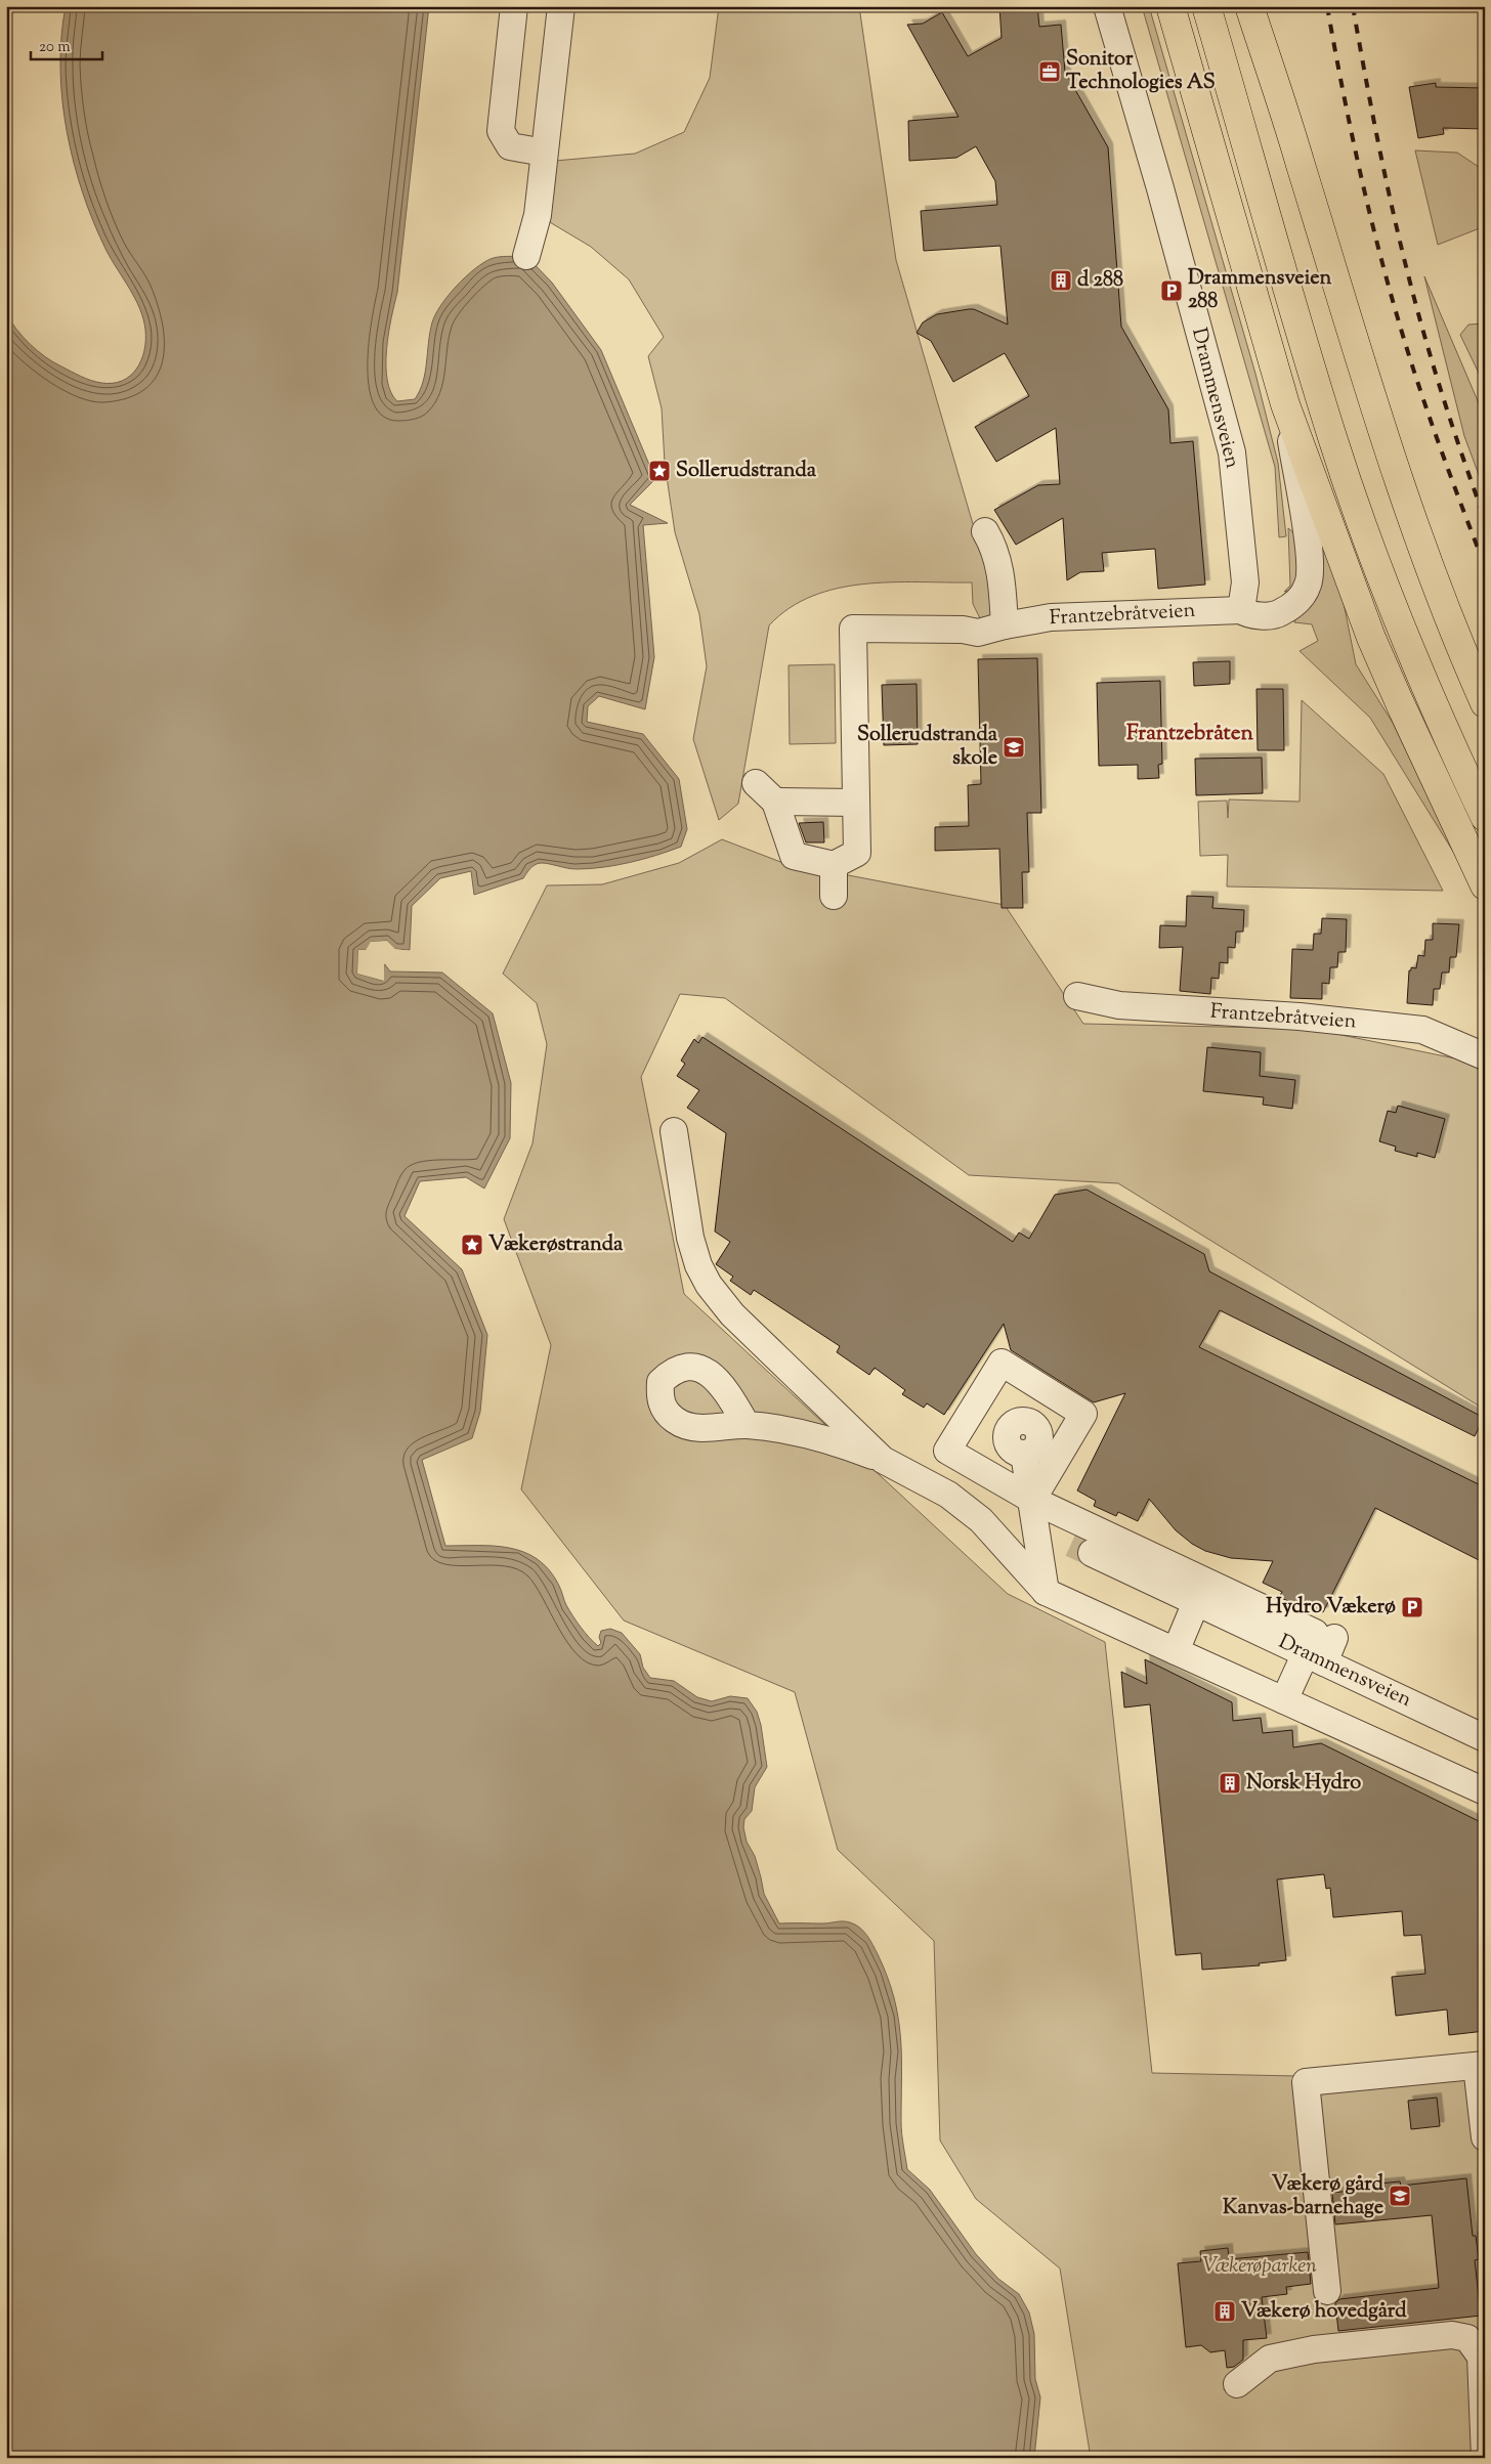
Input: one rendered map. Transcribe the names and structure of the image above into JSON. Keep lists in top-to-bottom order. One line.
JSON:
{"streets":{"street":["Drammensveien","Frantzebråtveien"]},"crossings":[["Drammensveien","Frantzebråtveien"]],"districts":["Frantzebråten"],"parks":["Vækerøparken"],"places":{"office":["Sonitor Technologies AS"],"building":["d 288","Norsk Hydro","Vækerø hovedgård"],"parking":["Drammensveien 288","Hydro Vækerø"],"place":["Sollerudstranda","Vækerøstranda"],"school or university":["Sollerudstranda skole","Vækerø gård Kanvas-barnehage"]},"scale_bar":"20 m"}
